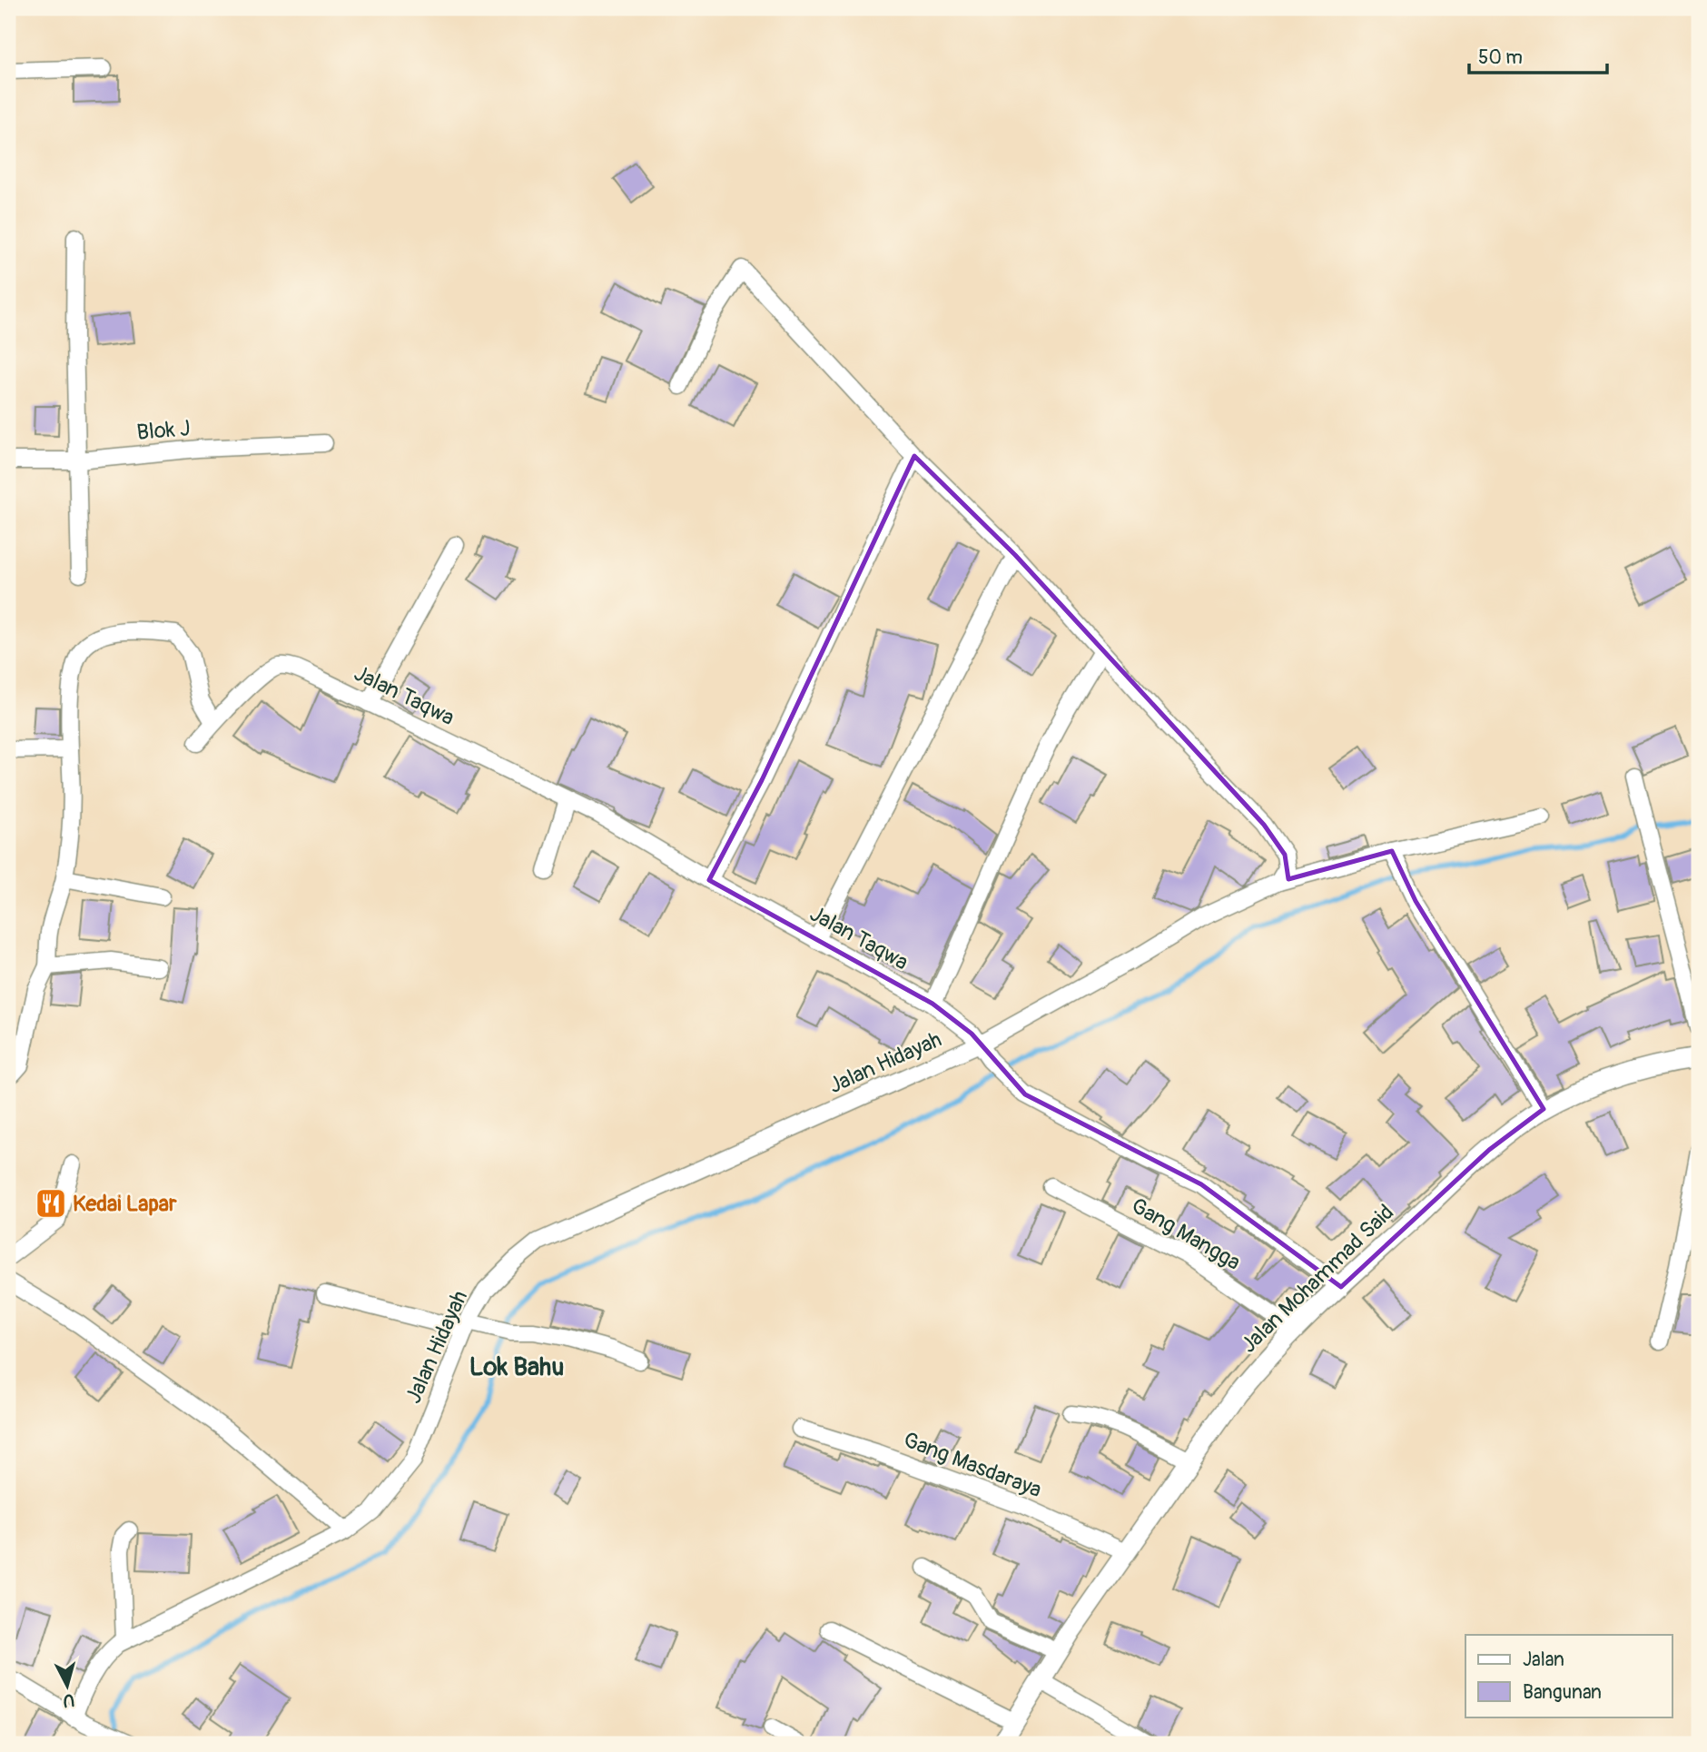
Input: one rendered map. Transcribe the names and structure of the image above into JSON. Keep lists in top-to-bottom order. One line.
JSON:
{"streets":{"street":["Blok J","Jalan Taqwa","Jalan Hidayah","Gang Mangga","Jalan Mohammad Said","Gang Masdaraya"]},"crossings":[["Jalan Taqwa","Jalan Hidayah"],["Jalan Taqwa","Jalan Mohammad Said"],["Gang Mangga","Jalan Mohammad Said"],["Jalan Mohammad Said","Gang Masdaraya"]],"districts":["Lok Bahu"],"places":{"restaurant":["Kedai Lapar"]},"legend":["Jalan","Bangunan"],"scale_bar":"50 m","north":"bottom"}
